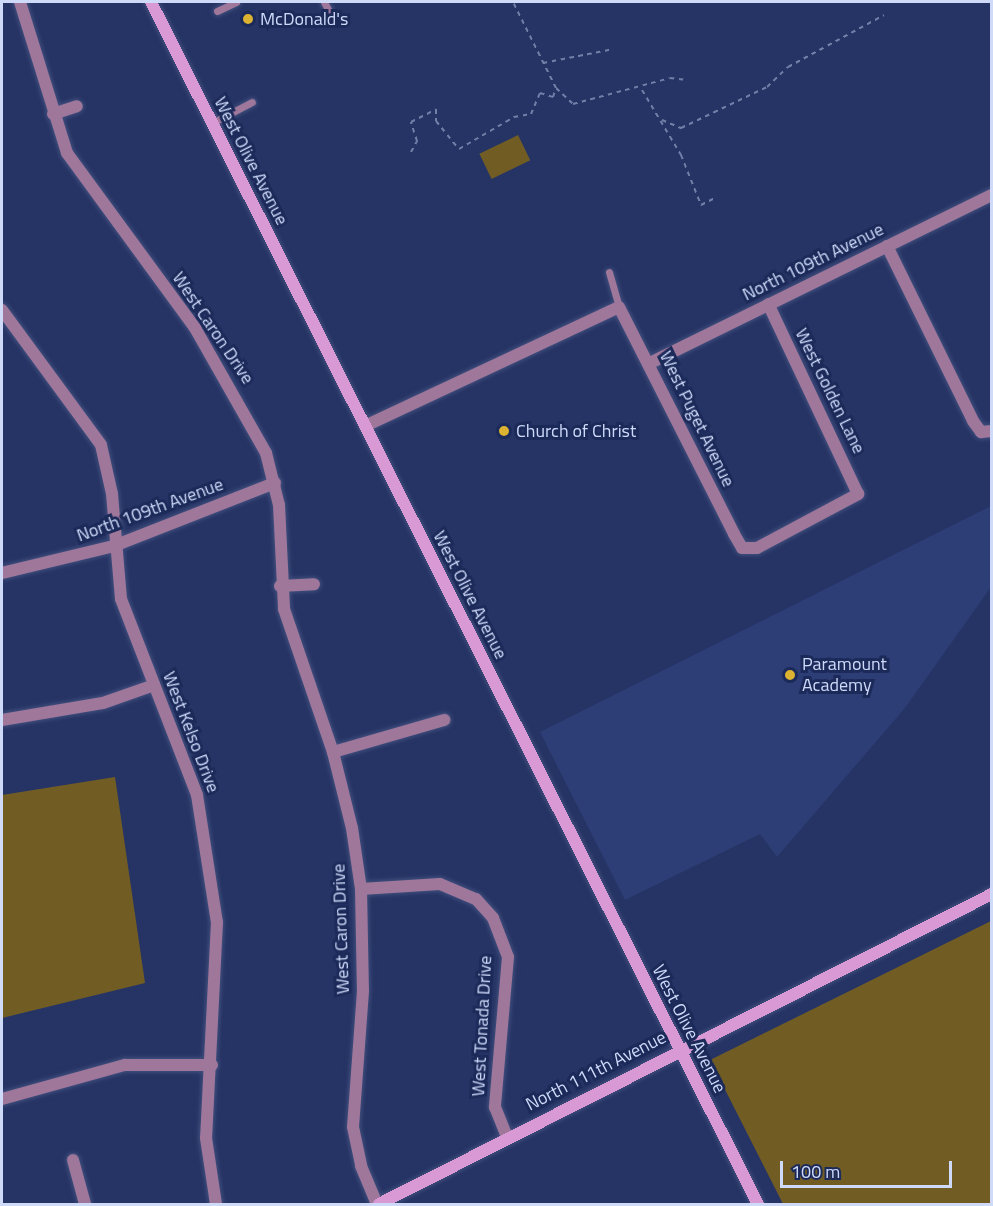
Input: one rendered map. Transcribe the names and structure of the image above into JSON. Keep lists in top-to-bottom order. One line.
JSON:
{"streets":{"main road":["West Olive Avenue","North 111th Avenue"],"street":["North 109th Avenue","West Caron Drive","West Golden Lane","West Puget Avenue","West Kelso Drive","West Tonada Drive"]},"crossings":[["West Olive Avenue","North 111th Avenue"],["North 109th Avenue","West Caron Drive"],["North 109th Avenue","West Golden Lane"],["North 109th Avenue","West Puget Avenue"],["North 109th Avenue","West Kelso Drive"],["West Caron Drive","West Tonada Drive"],["West Caron Drive","North 111th Avenue"],["West Golden Lane","West Puget Avenue"],["West Tonada Drive","North 111th Avenue"]],"places":["McDonald's","Church of Christ","Paramount Academy"],"scale_bar":"100 m"}
